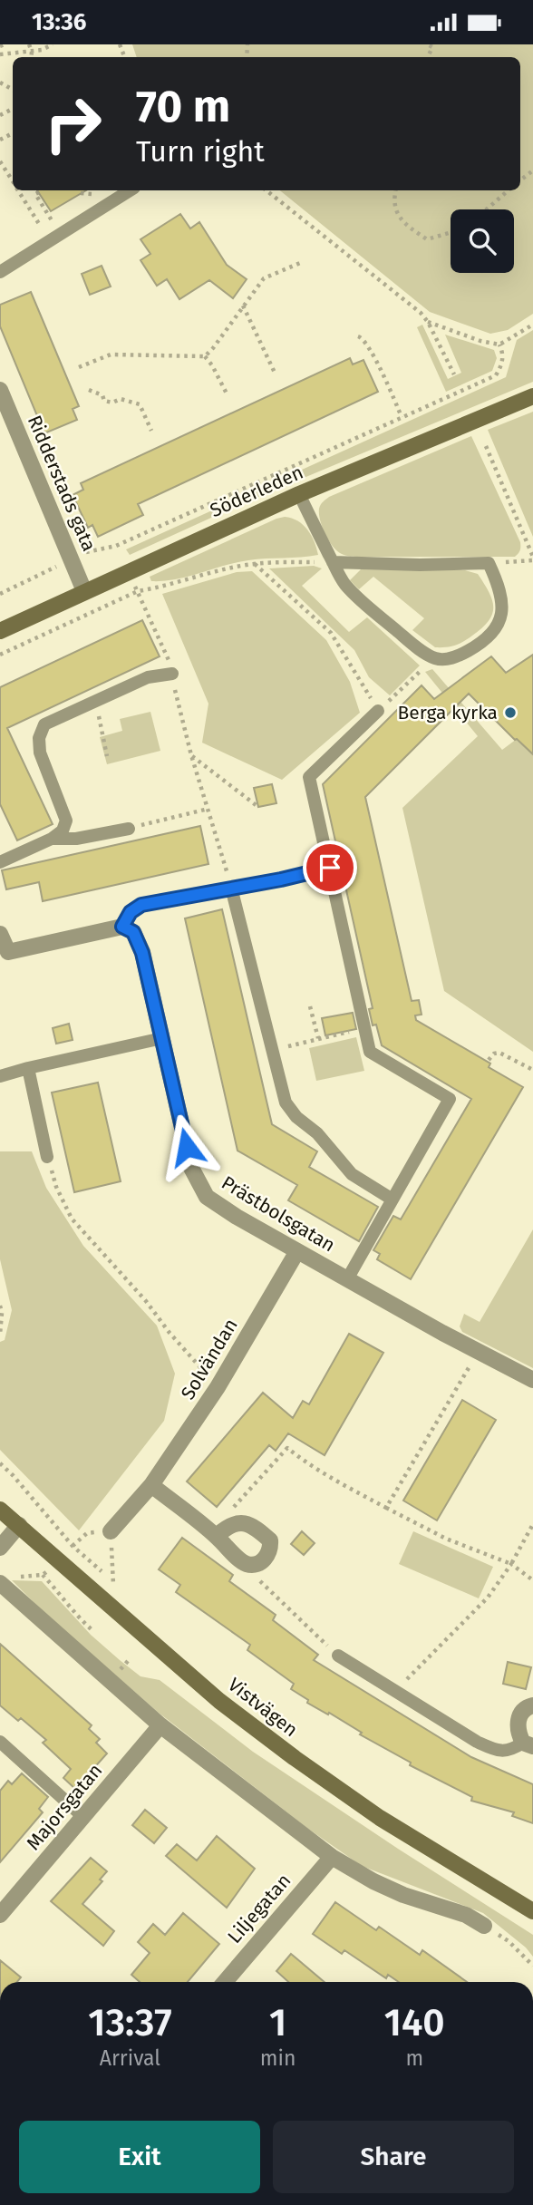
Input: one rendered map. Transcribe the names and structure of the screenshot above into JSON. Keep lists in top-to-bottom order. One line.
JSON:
{"streets":{"main road":["Söderleden","Vistvägen"],"street":["Ridderstads gata","Prästbolsgatan","Solvändan","Majorsgatan","Liljegatan"]},"crossings":[["Ridderstads gata","Söderleden"],["Prästbolsgatan","Solvändan"]],"places":["Berga kyrka"],"page":{"status":"13:36","turn":["70 m","Turn right"],"eta":["13:37","Arrival","1","min","140","m"],"buttons":["Exit","Share"]}}
